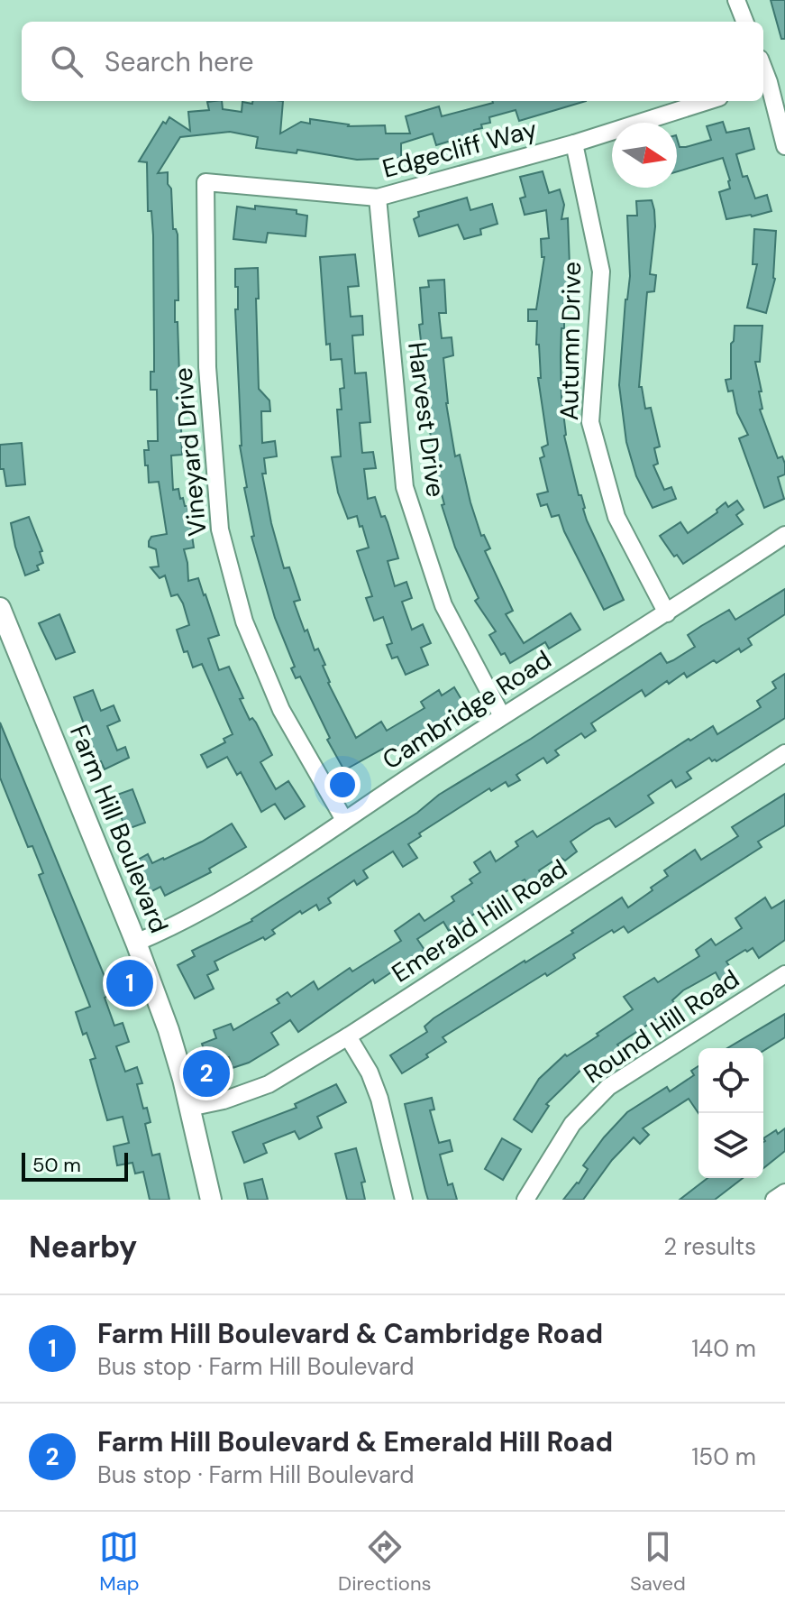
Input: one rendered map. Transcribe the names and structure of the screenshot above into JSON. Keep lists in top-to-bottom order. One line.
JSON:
{"streets":{"main road":["Farm Hill Boulevard"],"street":["Edgecliff Way","Autumn Drive","Harvest Drive","Vineyard Drive","Cambridge Road","Emerald Hill Road","Round Hill Road"]},"crossings":[["Edgecliff Way","Autumn Drive"],["Edgecliff Way","Harvest Drive"],["Edgecliff Way","Vineyard Drive"],["Autumn Drive","Cambridge Road"],["Harvest Drive","Cambridge Road"],["Vineyard Drive","Cambridge Road"],["Cambridge Road","Farm Hill Boulevard"],["Farm Hill Boulevard","Emerald Hill Road"]],"scale_bar":"50 m","north":"right","page":{"search":"Search here","pins":["1","2"],"scale":"50 m","heading":["Nearby","2 results"],"list":[{"mark":"1","name":"Farm Hill Boulevard & Cambridge Road","note":"Bus stop · Farm Hill Boulevard","value":"140 m"},{"mark":"2","name":"Farm Hill Boulevard & Emerald Hill Road","note":"Bus stop · Farm Hill Boulevard","value":"150 m"}],"nav":["Map","Directions","Saved"]}}
